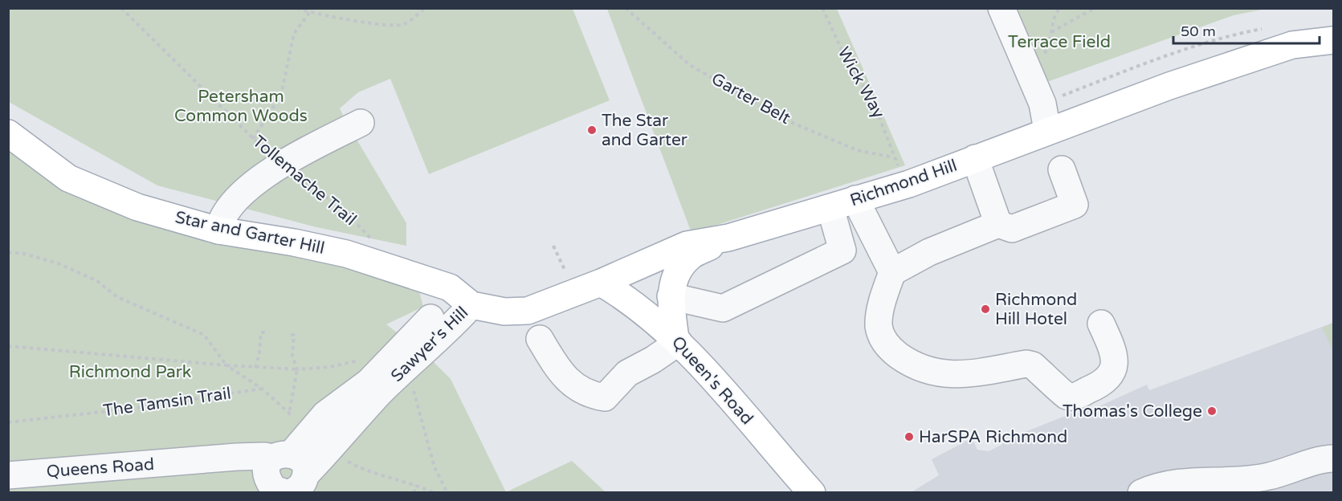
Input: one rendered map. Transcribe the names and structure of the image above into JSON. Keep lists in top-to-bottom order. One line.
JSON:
{"streets":{"main road":["Richmond Hill","Star and Garter Hill","Queen's Road"],"street":["Sawyer's Hill","Queens Road"],"path":["Wick Way","Garter Belt","Tollemache Trail","The Tamsin Trail"]},"crossings":[["Wick Way","Garter Belt"],["Wick Way","Richmond Hill"],["Richmond Hill","Star and Garter Hill"],["Richmond Hill","Sawyer's Hill"],["Richmond Hill","Queen's Road"],["Star and Garter Hill","Sawyer's Hill"],["Sawyer's Hill","Queens Road"]],"parks":["Terrace Field","Petersham Common Woods","Richmond Park"],"places":["The Star and Garter","Richmond Hill Hotel","Thomas's College","HarSPA Richmond"],"scale_bar":"50 m"}
